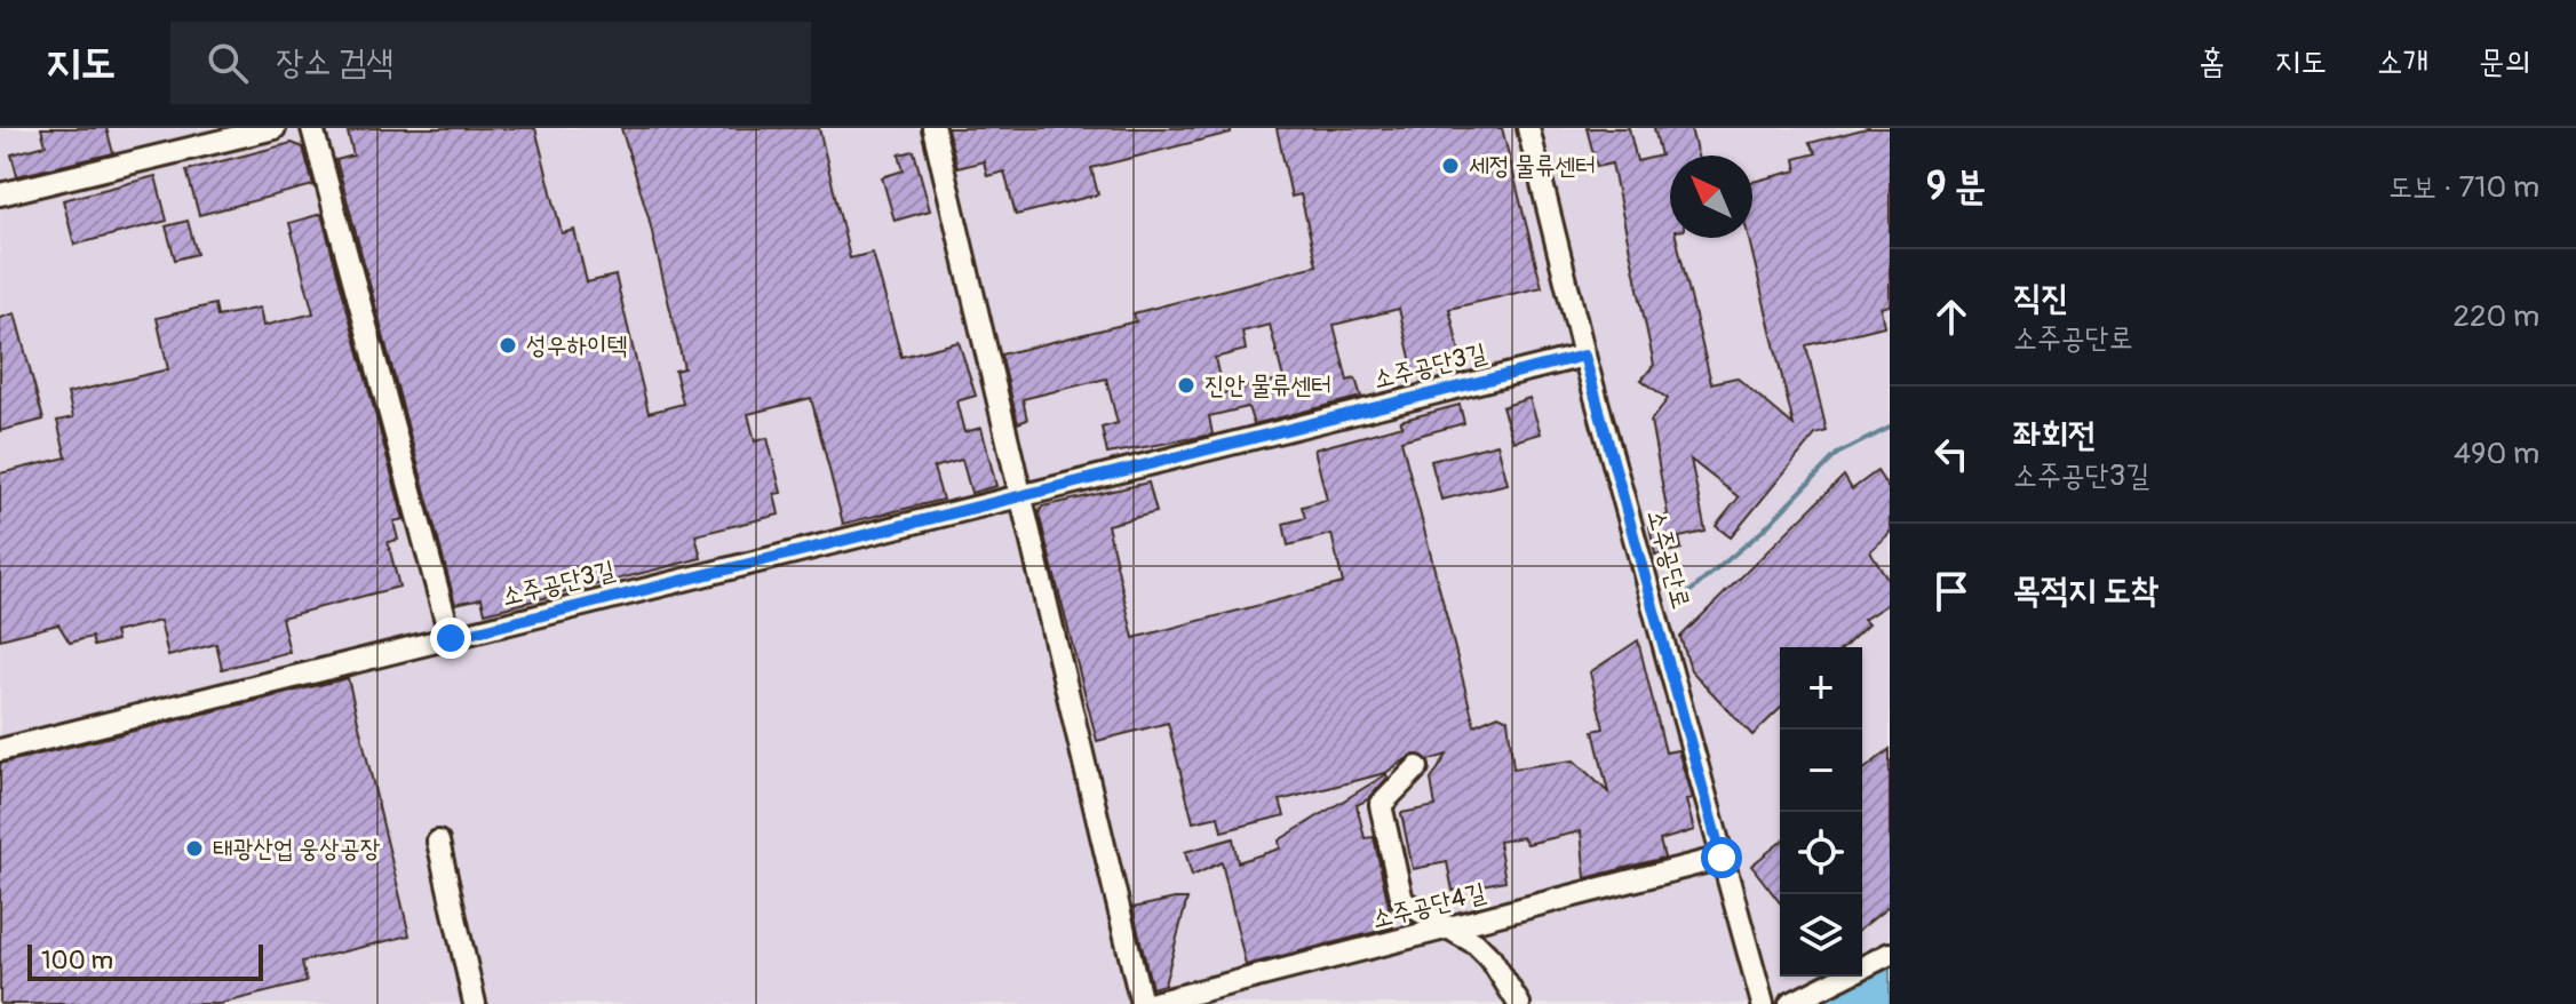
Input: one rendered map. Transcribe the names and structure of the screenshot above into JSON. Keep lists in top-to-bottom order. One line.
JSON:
{"streets":{"street":["소주공단3길","소주공단로","소주공단4길"]},"crossings":[["소주공단3길","소주공단로"],["소주공단로","소주공단4길"]],"places":["세정 물류센터","성우하이텍","진안 물류센터","태광산업 웅상공장"],"scale_bar":"100 m","north":"top left","page":{"header":"지도","search":"장소 검색","nav":["홈","지도","소개","문의"],"heading":["9 분","도보 · 710 m"],"list":[["직진","소주공단로","220 m"],["좌회전","소주공단3길","490 m"],"목적지 도착"],"map_buttons":["+","−"],"scale":"100 m"}}
